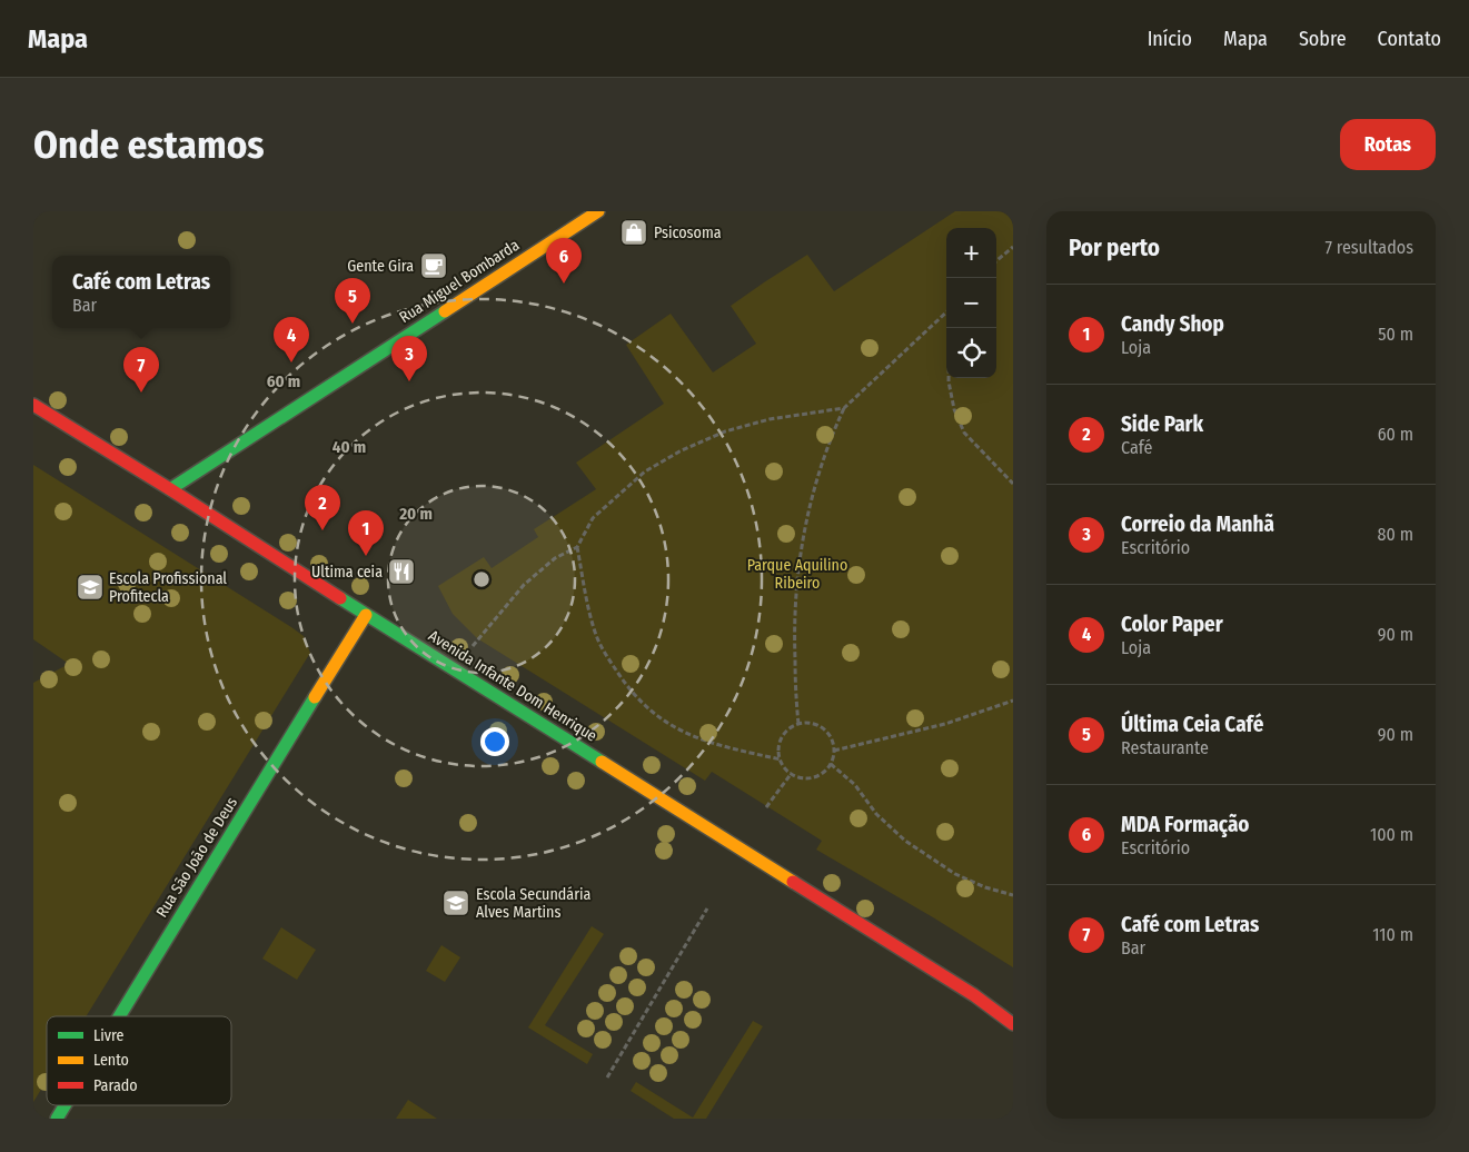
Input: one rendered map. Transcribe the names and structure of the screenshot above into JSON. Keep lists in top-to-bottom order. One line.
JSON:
{"streets":{"main road":["Rua Miguel Bombarda","Avenida Infante Dom Henrique","Rua São João de Deus"]},"crossings":[["Rua Miguel Bombarda","Avenida Infante Dom Henrique"],["Avenida Infante Dom Henrique","Rua São João de Deus"]],"parks":["Parque Aquilino Ribeiro"],"places":{"shop":["Psicosoma"],"cafe":["Gente Gira"],"restaurant":["Ultima ceia"],"school or university":["Escola Profissional Profitecla","Escola Secundária Alves Martins"]},"legend":["Livre","Lento","Parado"],"page":{"header":"Mapa","nav":["Início","Mapa","Sobre","Contato"],"buttons":"Rotas","title":"Onde estamos","heading":["Por perto","7 resultados"],"map_buttons":["+","−"],"pins":["6","5","4","3","7","2","1"],"popup":["Café com Letras","Bar"],"list":[{"mark":"1","name":"Candy Shop","note":"Loja","value":"50 m"},{"mark":"2","name":"Side Park","note":"Café","value":"60 m"},{"mark":"3","name":"Correio da Manhã","note":"Escritório","value":"80 m"},{"mark":"4","name":"Color Paper","note":"Loja","value":"90 m"},{"mark":"5","name":"Última Ceia Café","note":"Restaurante","value":"90 m"},{"mark":"6","name":"MDA Formação","note":"Escritório","value":"100 m"},{"mark":"7","name":"Café com Letras","note":"Bar","value":"110 m"}]},"rings":["60 m","40 m","20 m"]}
